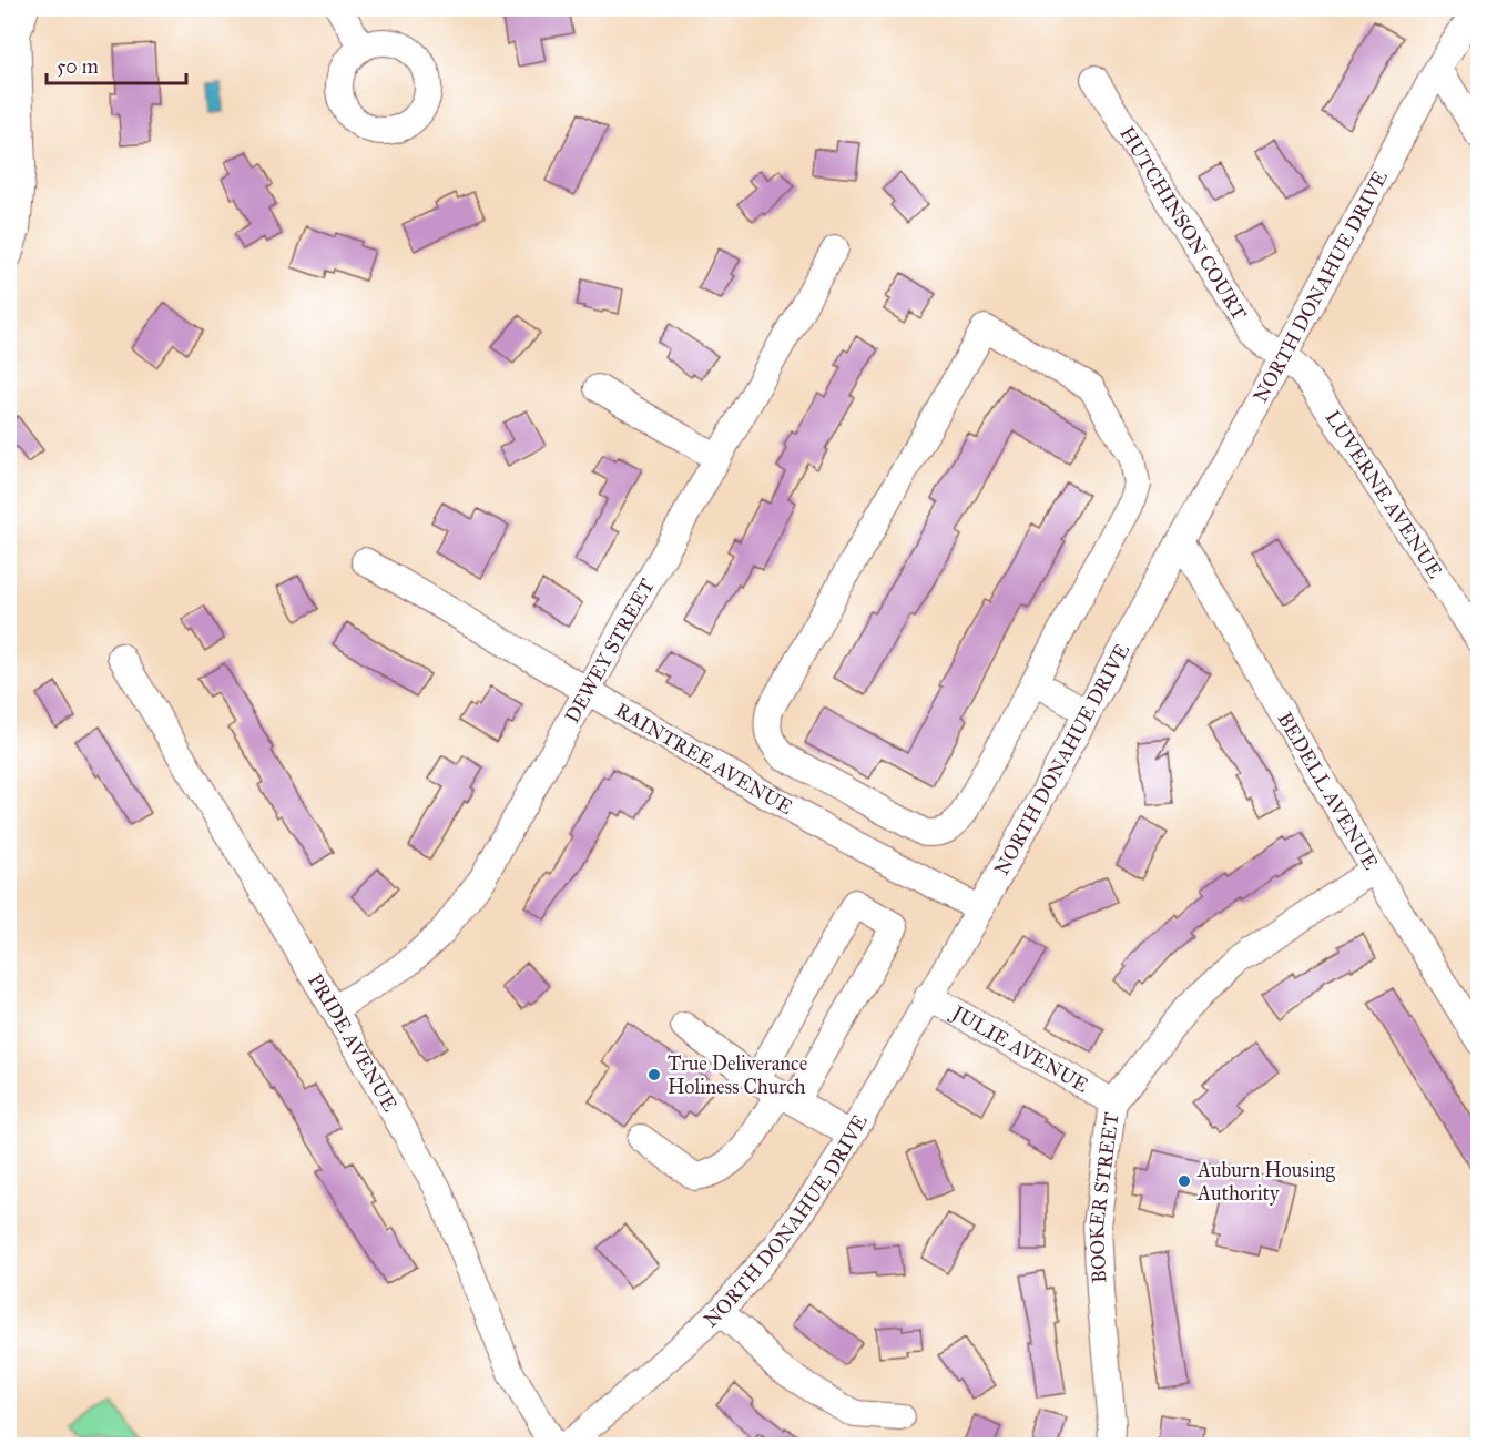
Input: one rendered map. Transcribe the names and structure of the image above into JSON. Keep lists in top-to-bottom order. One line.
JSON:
{"streets":{"street":["HUTCHINSON COURT","NORTH DONAHUE DRIVE","LUVERNE AVENUE","DEWEY STREET","RAINTREE AVENUE","BEDELL AVENUE","PRIDE AVENUE","JULIE AVENUE","BOOKER STREET"]},"crossings":[["HUTCHINSON COURT","NORTH DONAHUE DRIVE"],["HUTCHINSON COURT","LUVERNE AVENUE"],["NORTH DONAHUE DRIVE","LUVERNE AVENUE"],["NORTH DONAHUE DRIVE","RAINTREE AVENUE"],["NORTH DONAHUE DRIVE","BEDELL AVENUE"],["NORTH DONAHUE DRIVE","JULIE AVENUE"],["DEWEY STREET","RAINTREE AVENUE"],["DEWEY STREET","PRIDE AVENUE"],["BEDELL AVENUE","BOOKER STREET"],["JULIE AVENUE","BOOKER STREET"]],"places":["True Deliverance Holiness Church","Auburn Housing Authority"],"scale_bar":"50 m"}
